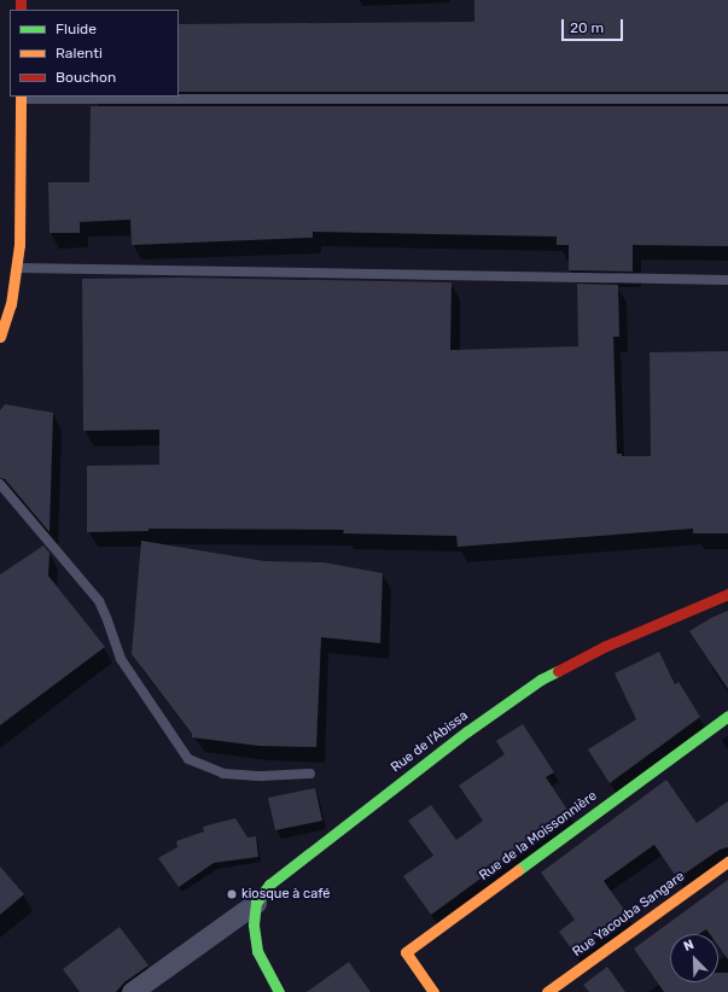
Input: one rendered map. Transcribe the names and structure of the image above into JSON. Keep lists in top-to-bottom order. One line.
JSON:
{"streets":{"street":["Rue de l'Abissa","Rue de la Moissonnière","Rue Yacouba Sangare"]},"places":["kiosque à café"],"legend":["Fluide","Ralenti","Bouchon"],"scale_bar":"20 m","north":"top left"}
